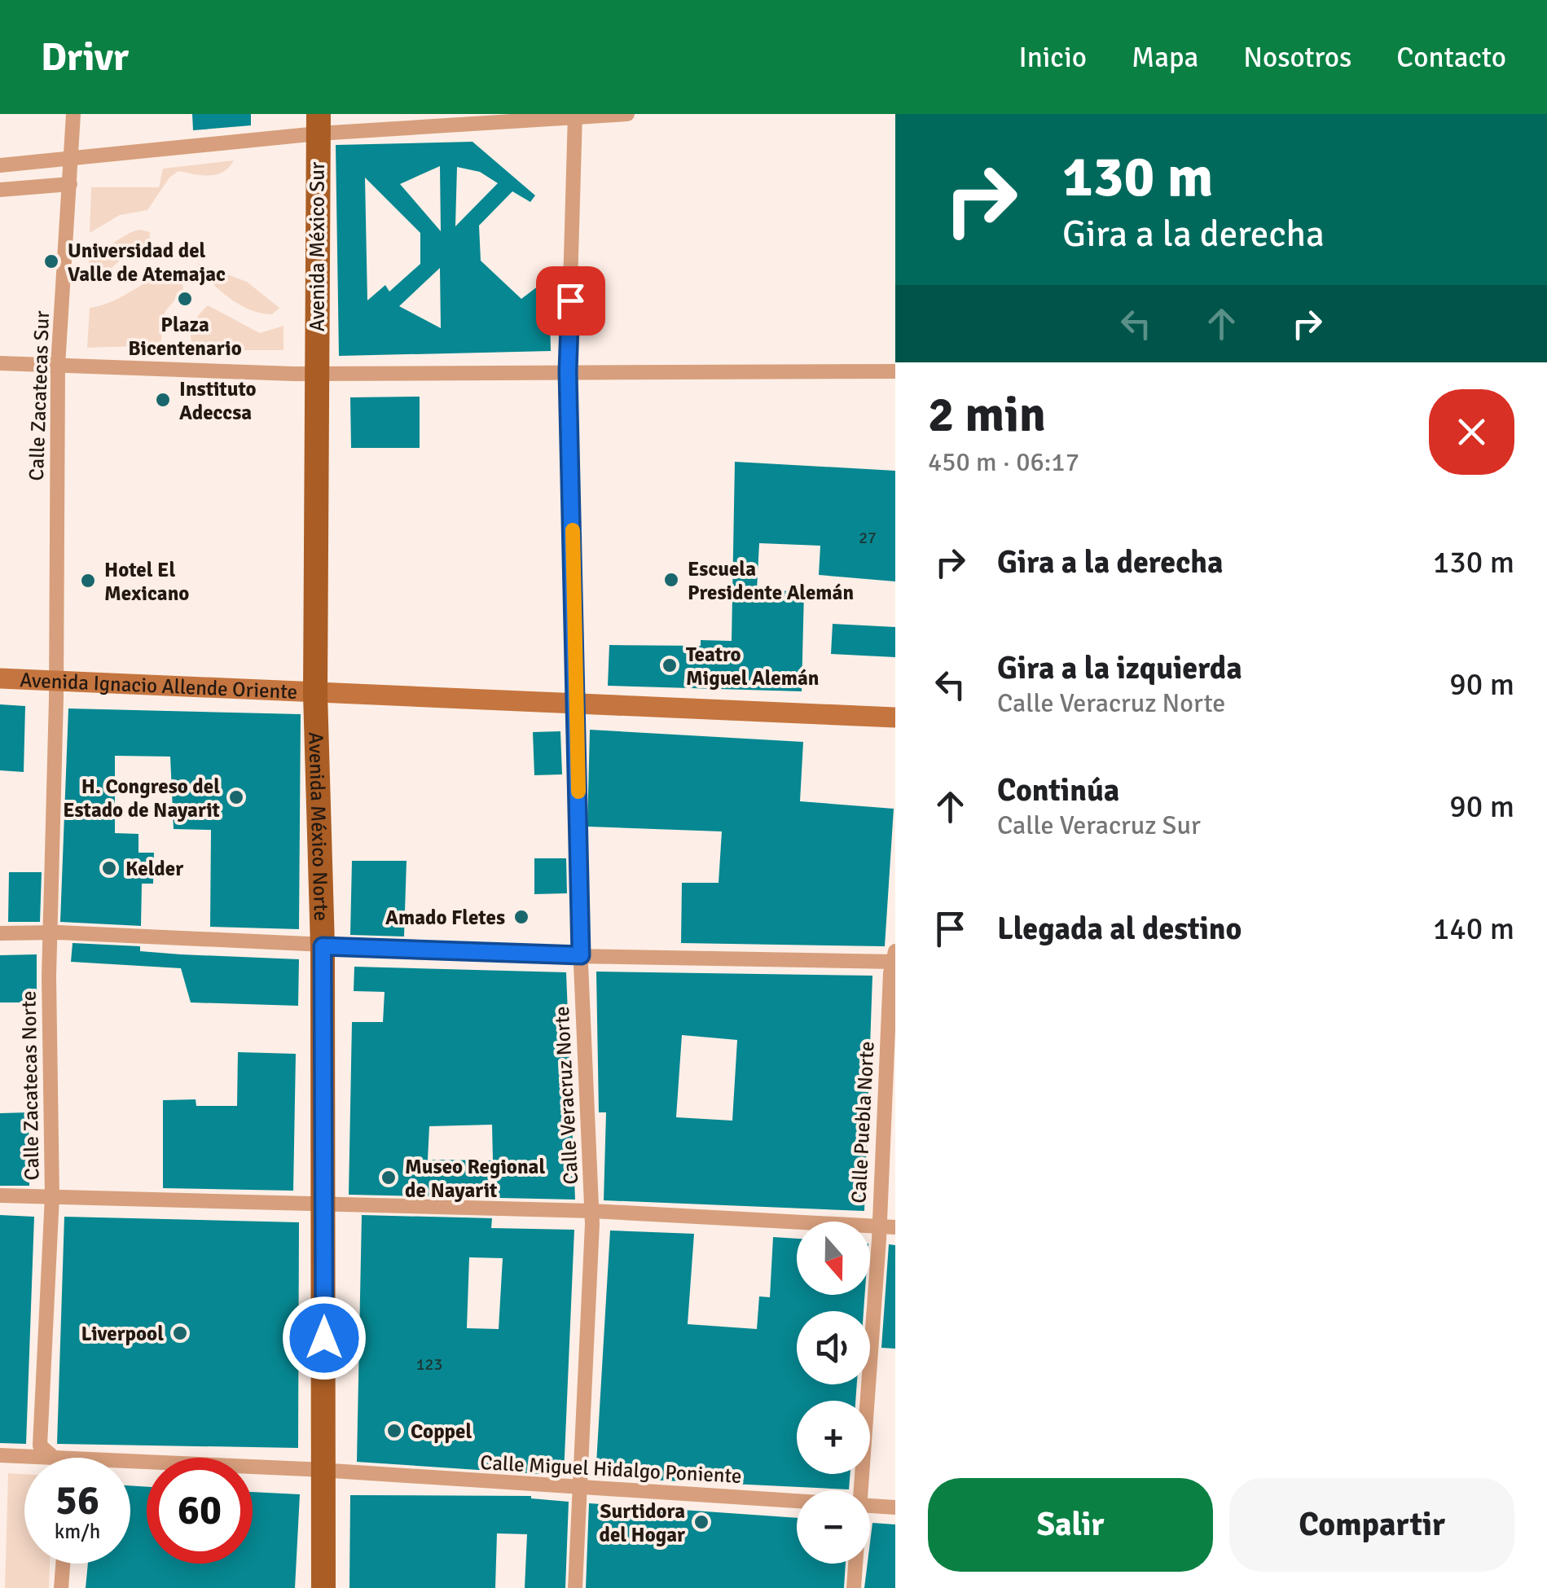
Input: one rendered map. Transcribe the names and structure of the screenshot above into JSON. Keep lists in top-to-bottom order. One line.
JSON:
{"streets":{"main road":["Avenida México Sur","Avenida Ignacio Allende Oriente","Avenida México Norte"],"street":["Calle Zacatecas Sur","Calle Zacatecas Norte","Calle Veracruz Norte","Calle Puebla Norte","Calle Miguel Hidalgo Poniente"]},"crossings":[["Avenida México Sur","Avenida México Norte"],["Calle Zacatecas Sur","Avenida Ignacio Allende Oriente"],["Calle Zacatecas Sur","Calle Zacatecas Norte"],["Avenida Ignacio Allende Oriente","Avenida México Norte"],["Avenida Ignacio Allende Oriente","Calle Zacatecas Norte"],["Avenida Ignacio Allende Oriente","Calle Veracruz Norte"],["Avenida México Norte","Calle Miguel Hidalgo Poniente"],["Calle Zacatecas Norte","Calle Miguel Hidalgo Poniente"],["Calle Veracruz Norte","Calle Miguel Hidalgo Poniente"]],"places":["Universidad del Valle de Atemajac","Plaza Bicentenario","Instituto Adeccsa","Escuela Presidente Alemán","Hotel El Mexicano","Teatro Miguel Alemán","H. Congreso del Estado de Nayarit","Kelder","Amado Fletes","Museo Regional de Nayarit","Liverpool","Coppel","Surtidora del Hogar"],"house_numbers":["27","123"],"north":"bottom","page":{"header":"Drivr","nav":["Inicio","Mapa","Nosotros","Contacto"],"turn":["130 m","Gira a la derecha"],"heading":["2 min","450 m · 06:17"],"list":[{"name":"Gira a la derecha","value":"130 m"},{"name":"Gira a la izquierda","note":"Calle Veracruz Norte","value":"90 m"},{"name":"Continúa","note":"Calle Veracruz Sur","value":"90 m"},{"name":"Llegada al destino","value":"140 m"}],"map_buttons":["+","−"],"speed":"56 km/h","limit":"60","buttons":["Salir","Compartir"]}}
